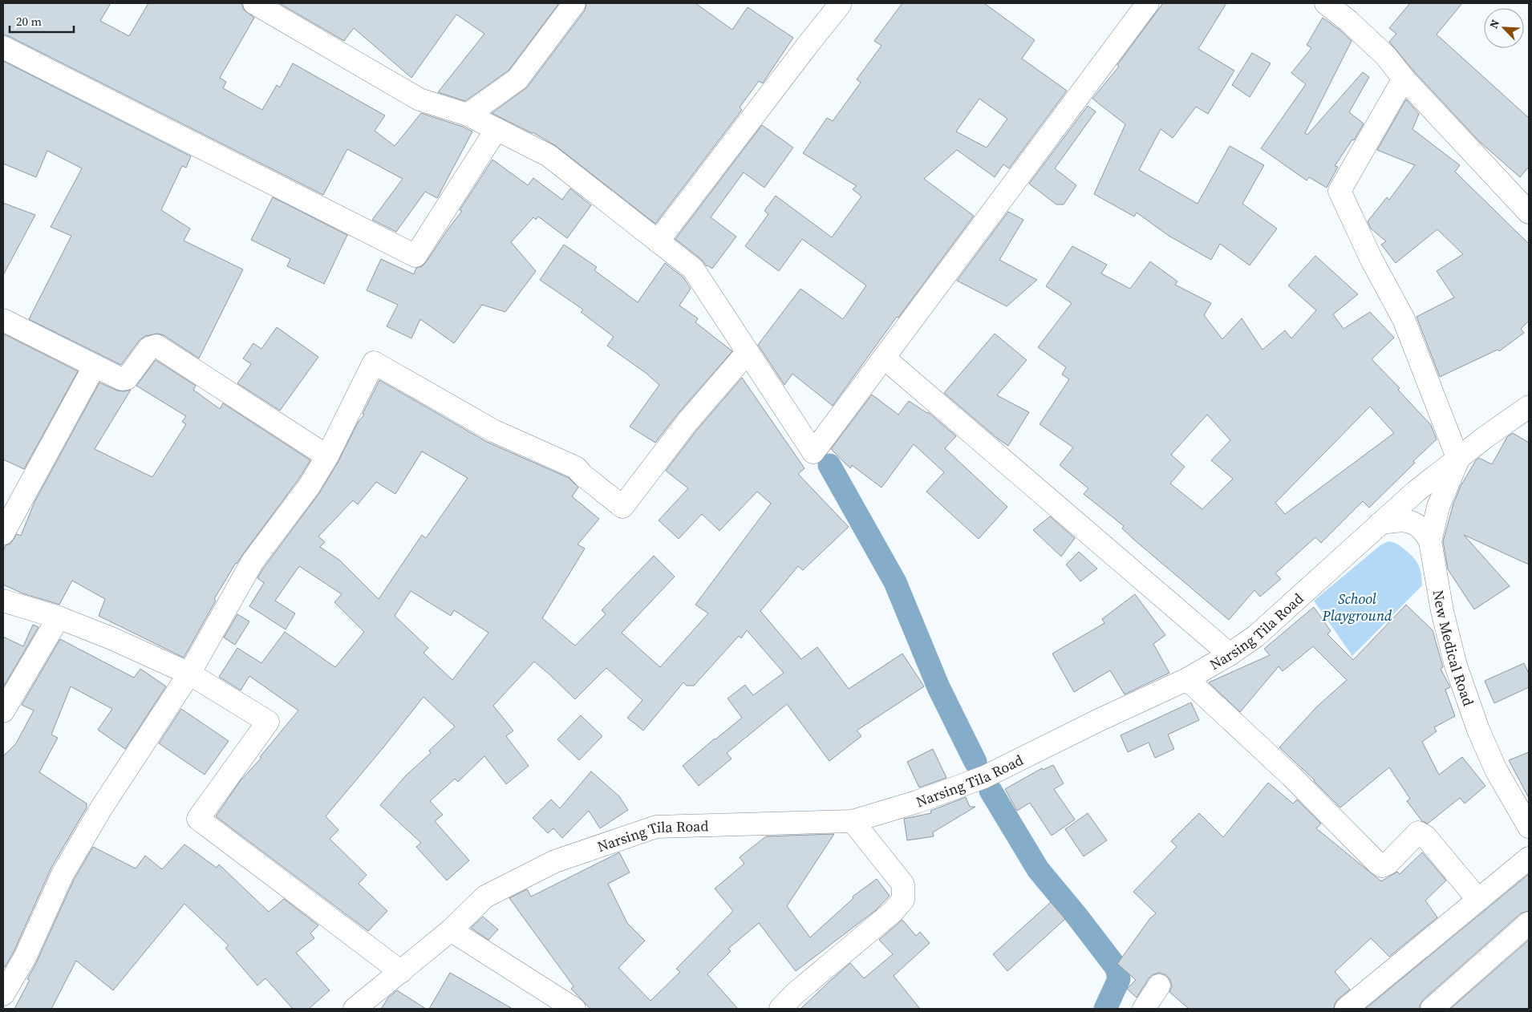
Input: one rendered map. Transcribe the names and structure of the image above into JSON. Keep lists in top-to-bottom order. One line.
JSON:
{"streets":{"street":["Narsing Tila Road","New Medical Road"]},"crossings":[["Narsing Tila Road","New Medical Road"]],"parks":["School Playground"],"scale_bar":"20 m","north":"top left"}
